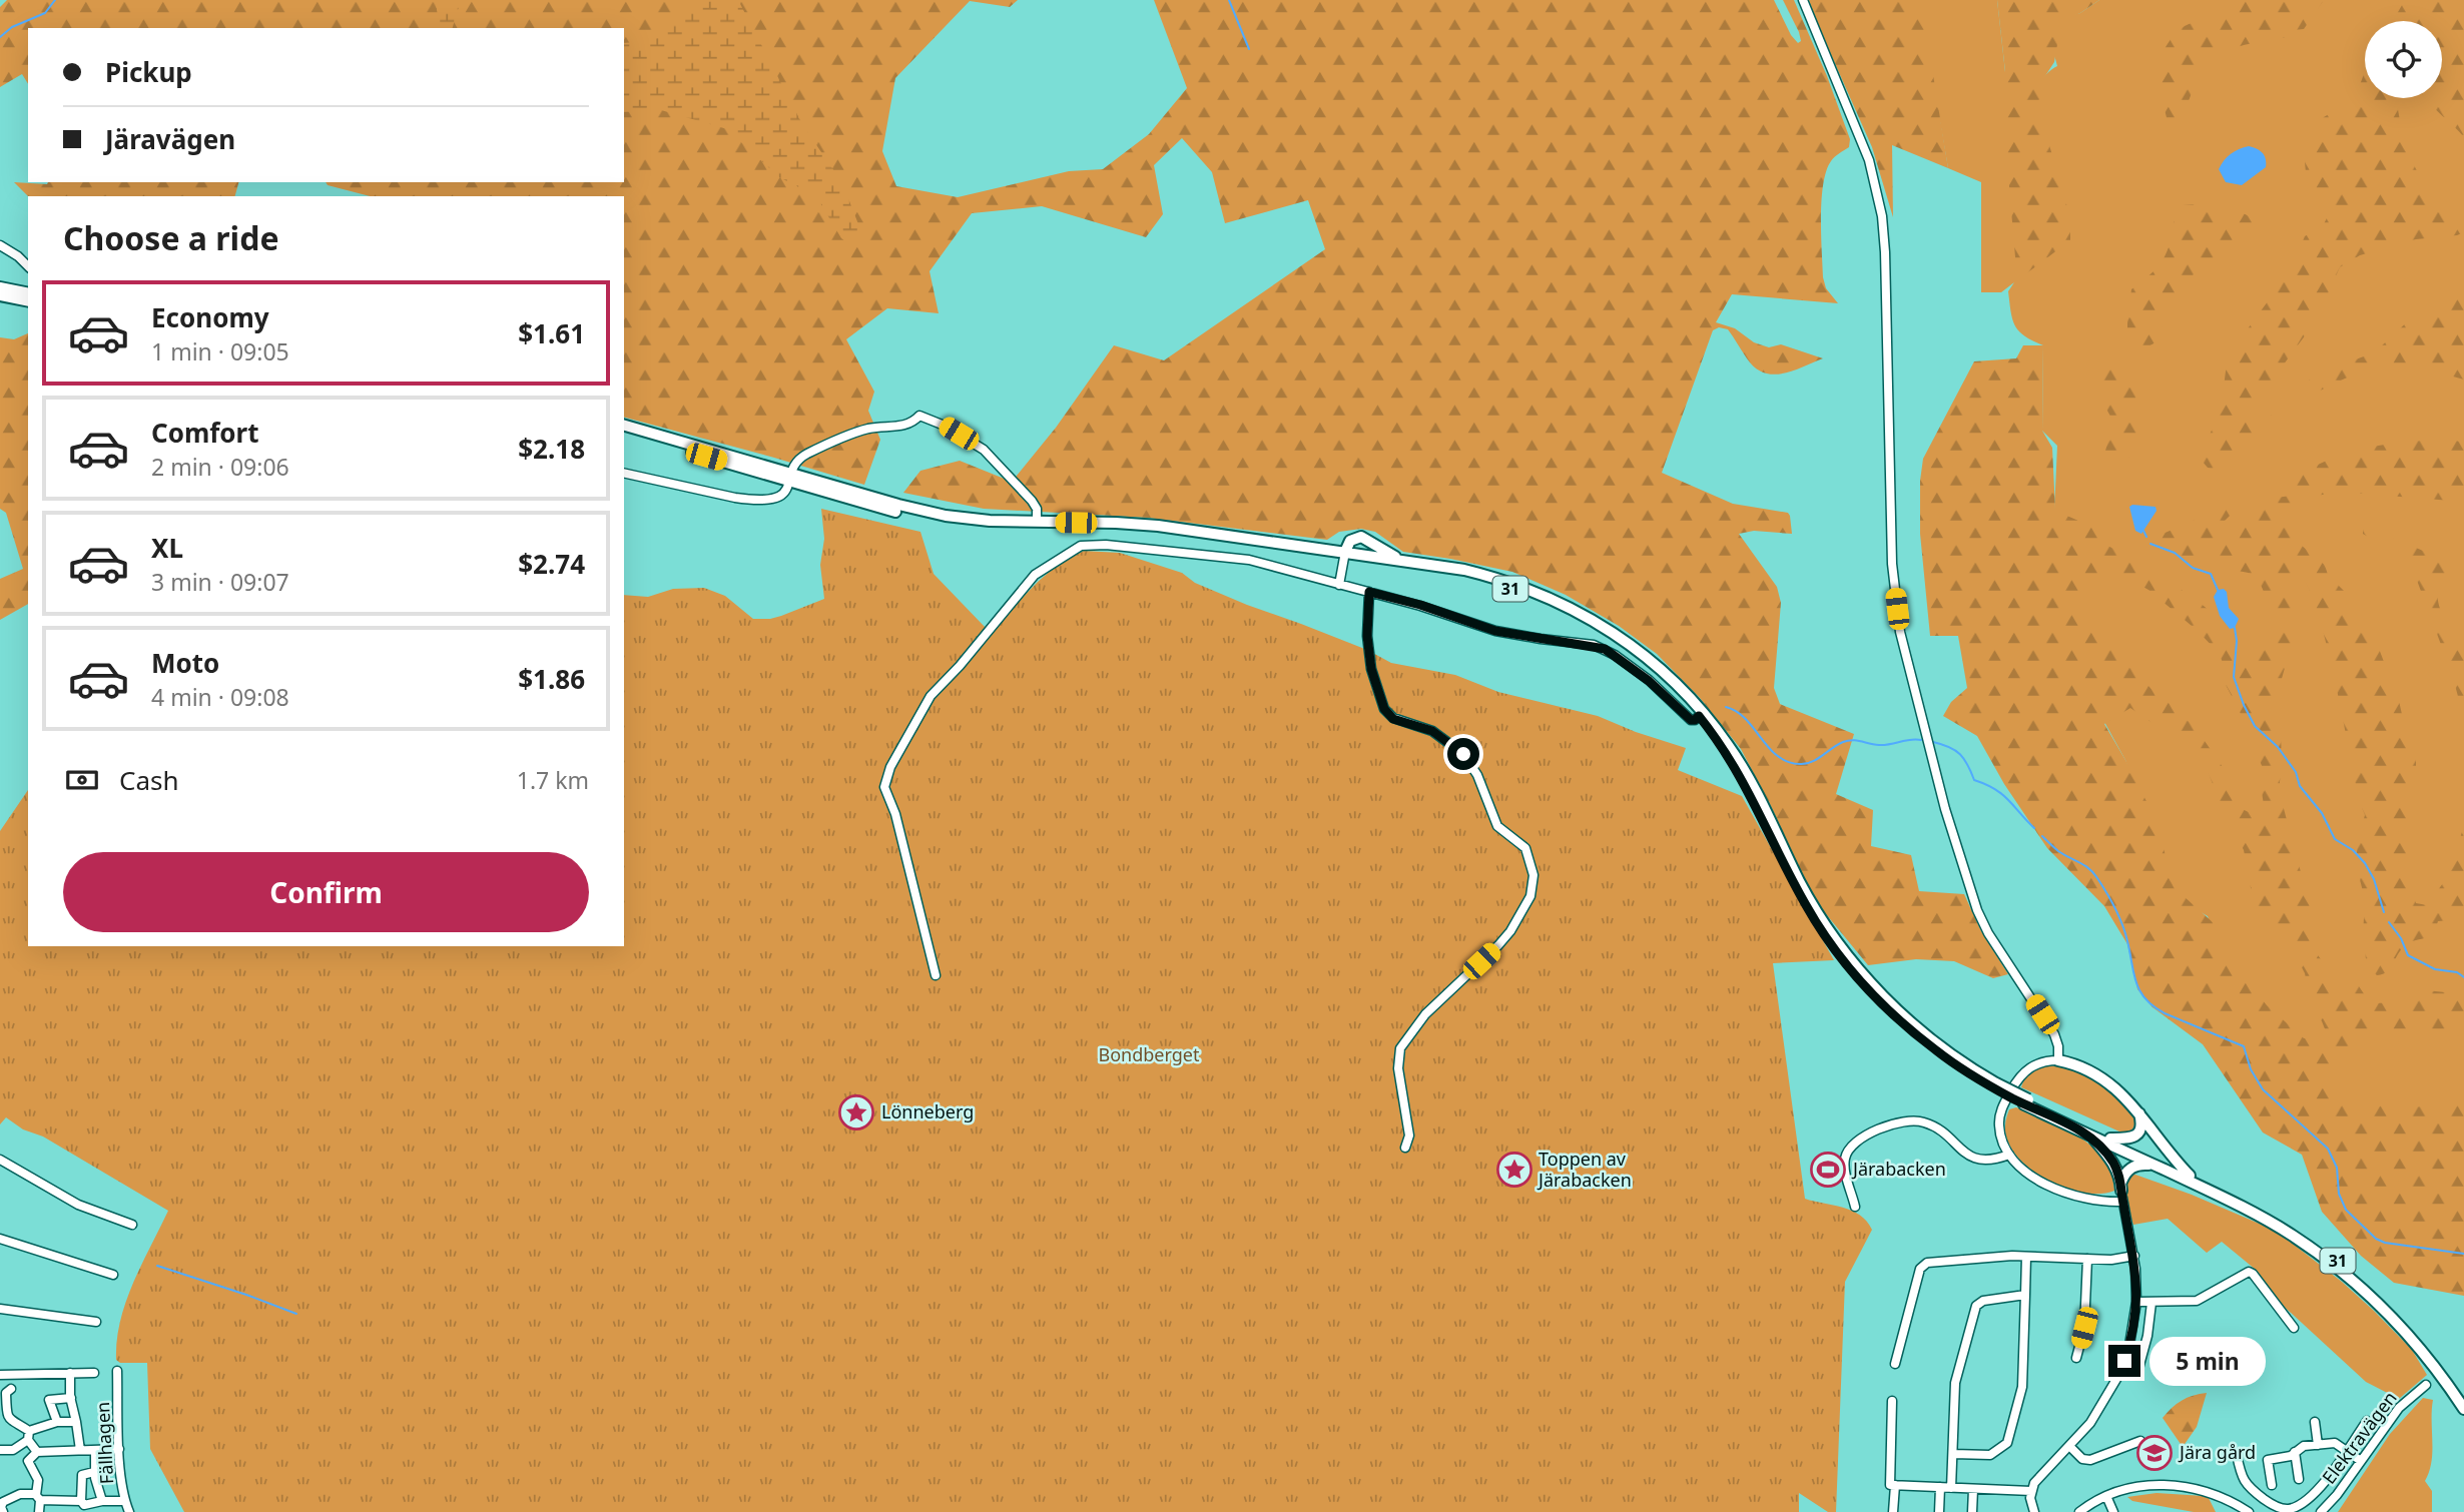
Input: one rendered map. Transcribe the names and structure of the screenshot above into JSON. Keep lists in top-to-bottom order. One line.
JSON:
{"streets":{"highway":["31"],"street":["Elektravägen","Fällhagen"]},"parks":["Bondberget"],"places":{"place":["Lönneberg","Toppen av Järabacken"],"sports":["Järabacken"],"school or university":["Jära gård"]},"page":{"banner":["Pickup","Järavägen"],"heading":"Choose a ride","list":[{"name":"Economy","note":"1 min · 09:05","value":"$1.61"},{"name":"Comfort","note":"2 min · 09:06","value":"$2.18"},{"name":"XL","note":"3 min · 09:07","value":"$2.74"},{"name":"Moto","note":"4 min · 09:08","value":"$1.86"}],"pay":["Cash","1.7 km"],"buttons":"Confirm","bubble":"5 min"}}
